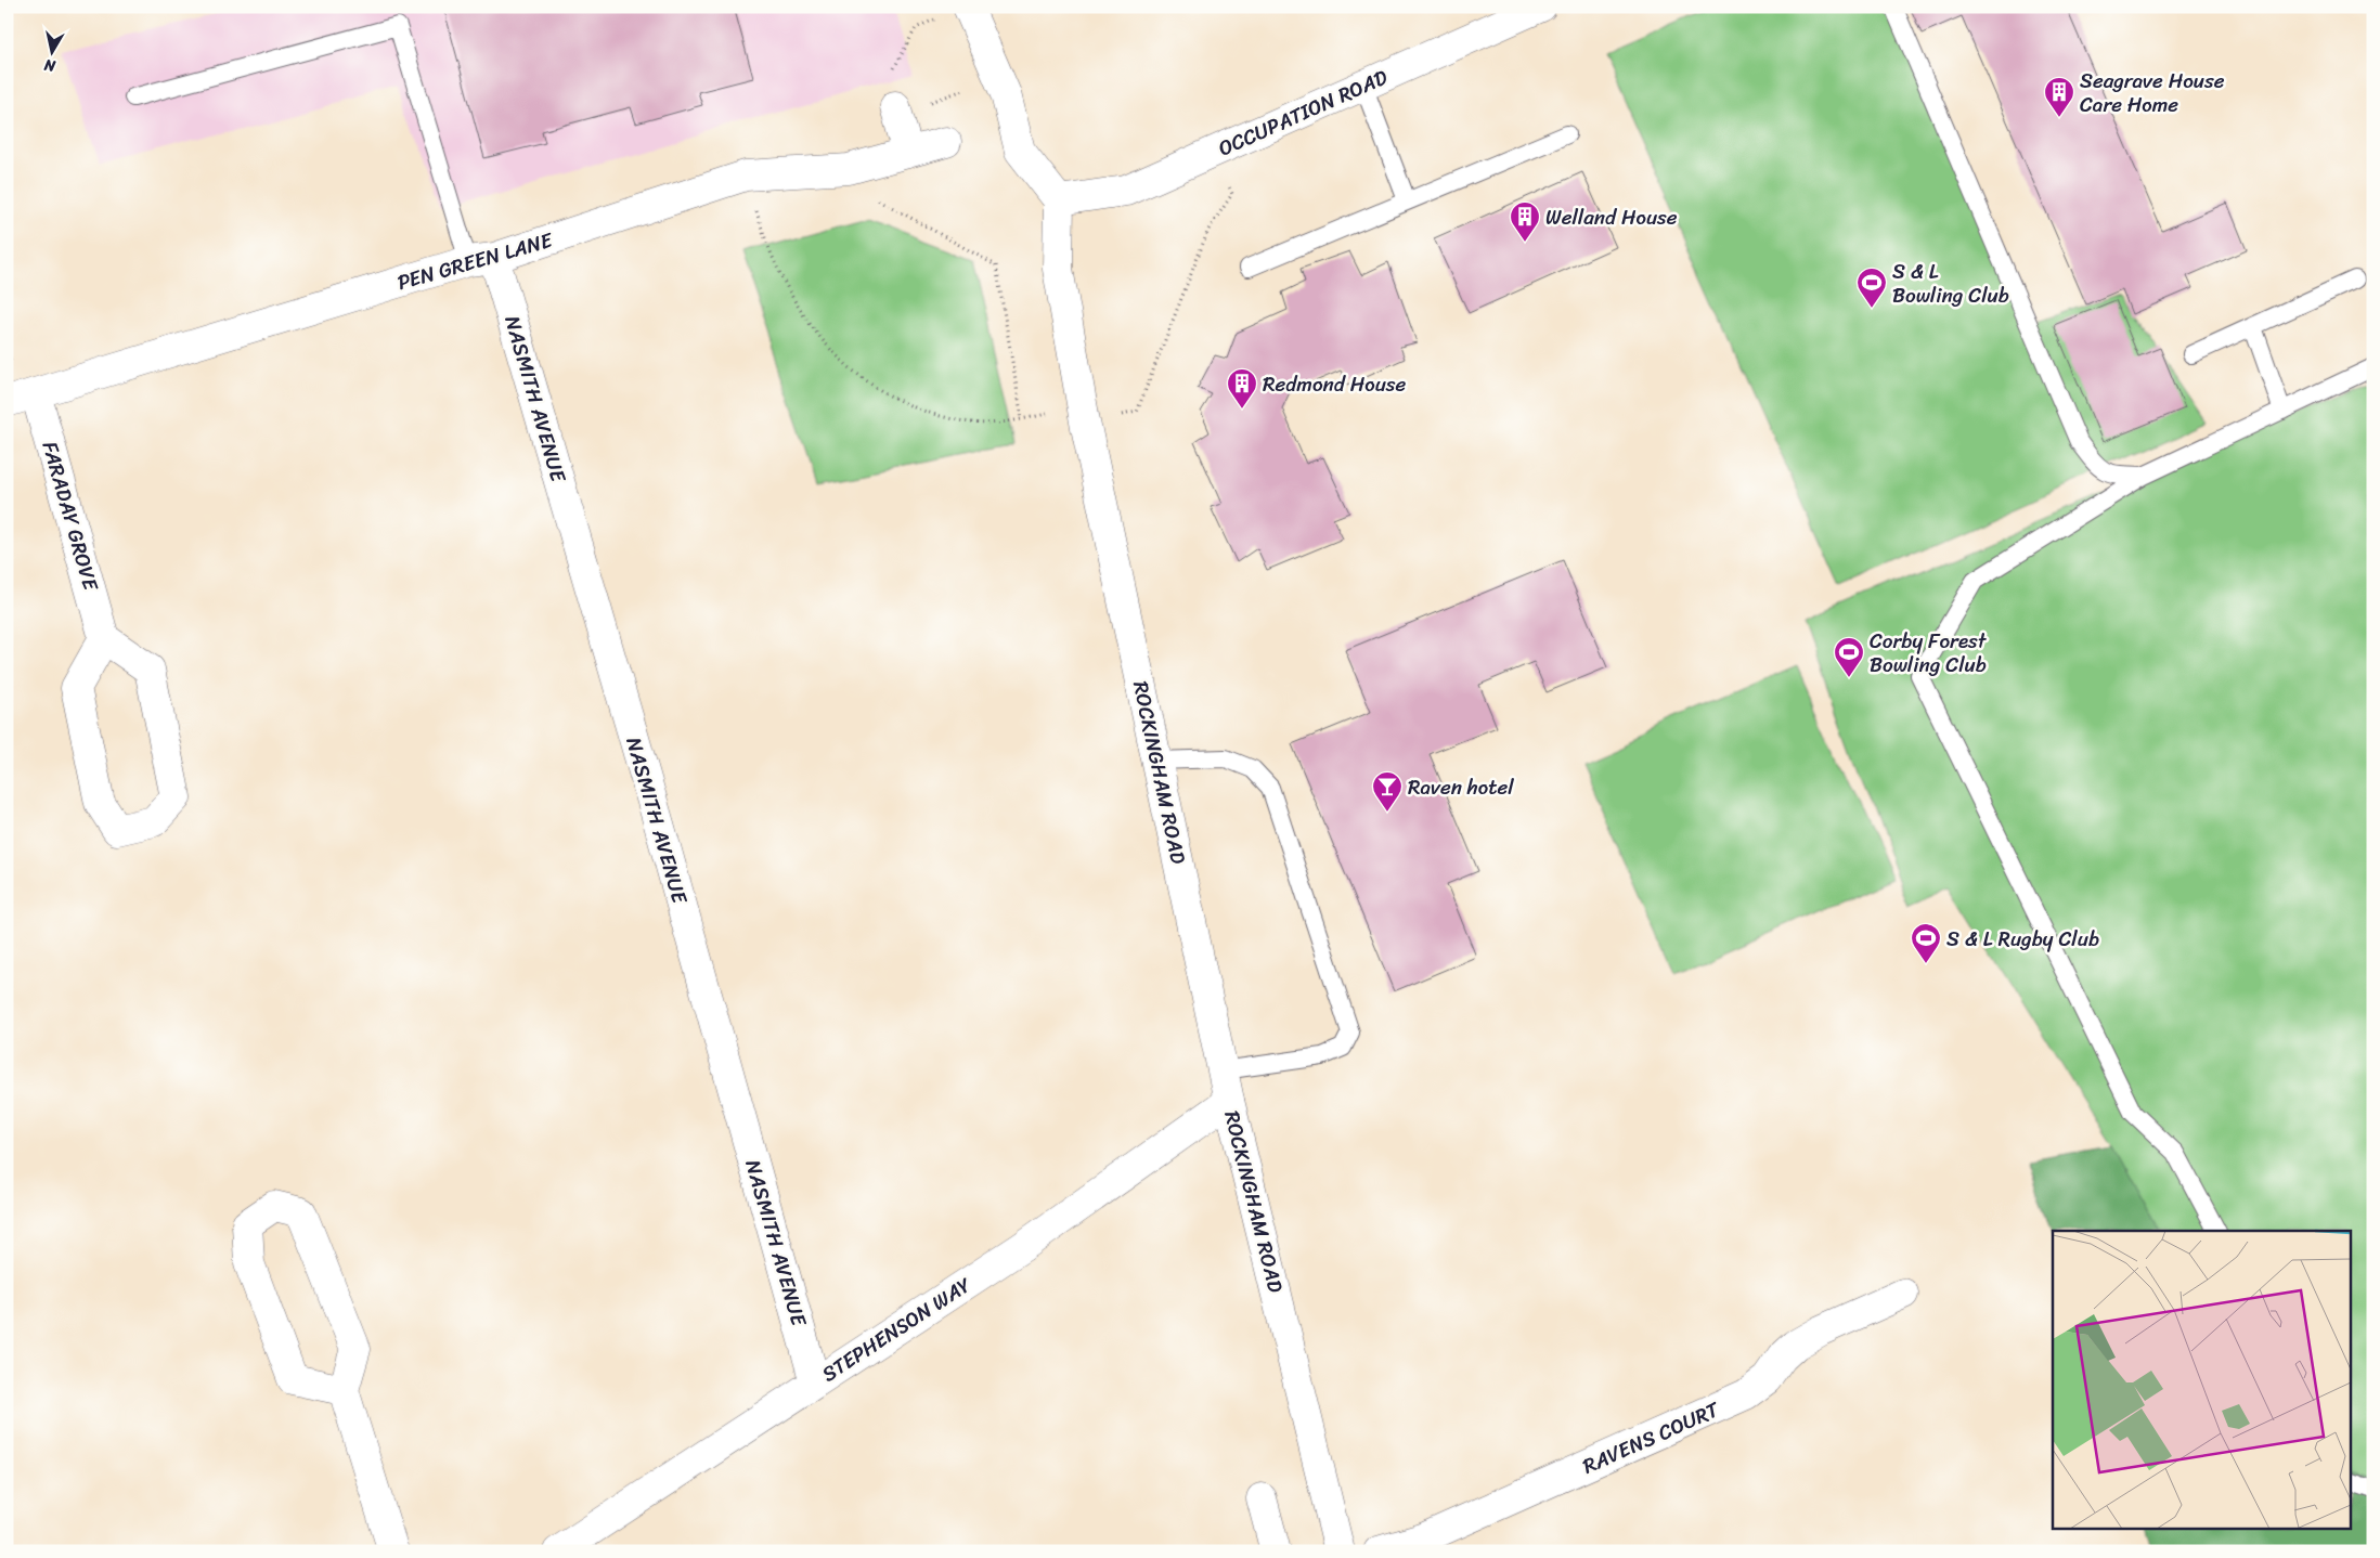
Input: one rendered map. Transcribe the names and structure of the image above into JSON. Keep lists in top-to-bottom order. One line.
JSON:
{"streets":{"street":["OCCUPATION ROAD","PEN GREEN LANE","NASMITH AVENUE","FARADAY GROVE","ROCKINGHAM ROAD","STEPHENSON WAY","RAVENS COURT"]},"crossings":[["OCCUPATION ROAD","ROCKINGHAM ROAD"],["PEN GREEN LANE","NASMITH AVENUE"],["PEN GREEN LANE","FARADAY GROVE"],["NASMITH AVENUE","STEPHENSON WAY"],["ROCKINGHAM ROAD","STEPHENSON WAY"]],"places":{"building":["Seagrave House Care Home","Welland House","Redmond House"],"sports":["S & L Bowling Club","Corby Forest Bowling Club","S & L Rugby Club"],"bar":["Raven hotel"]},"north":"bottom"}
